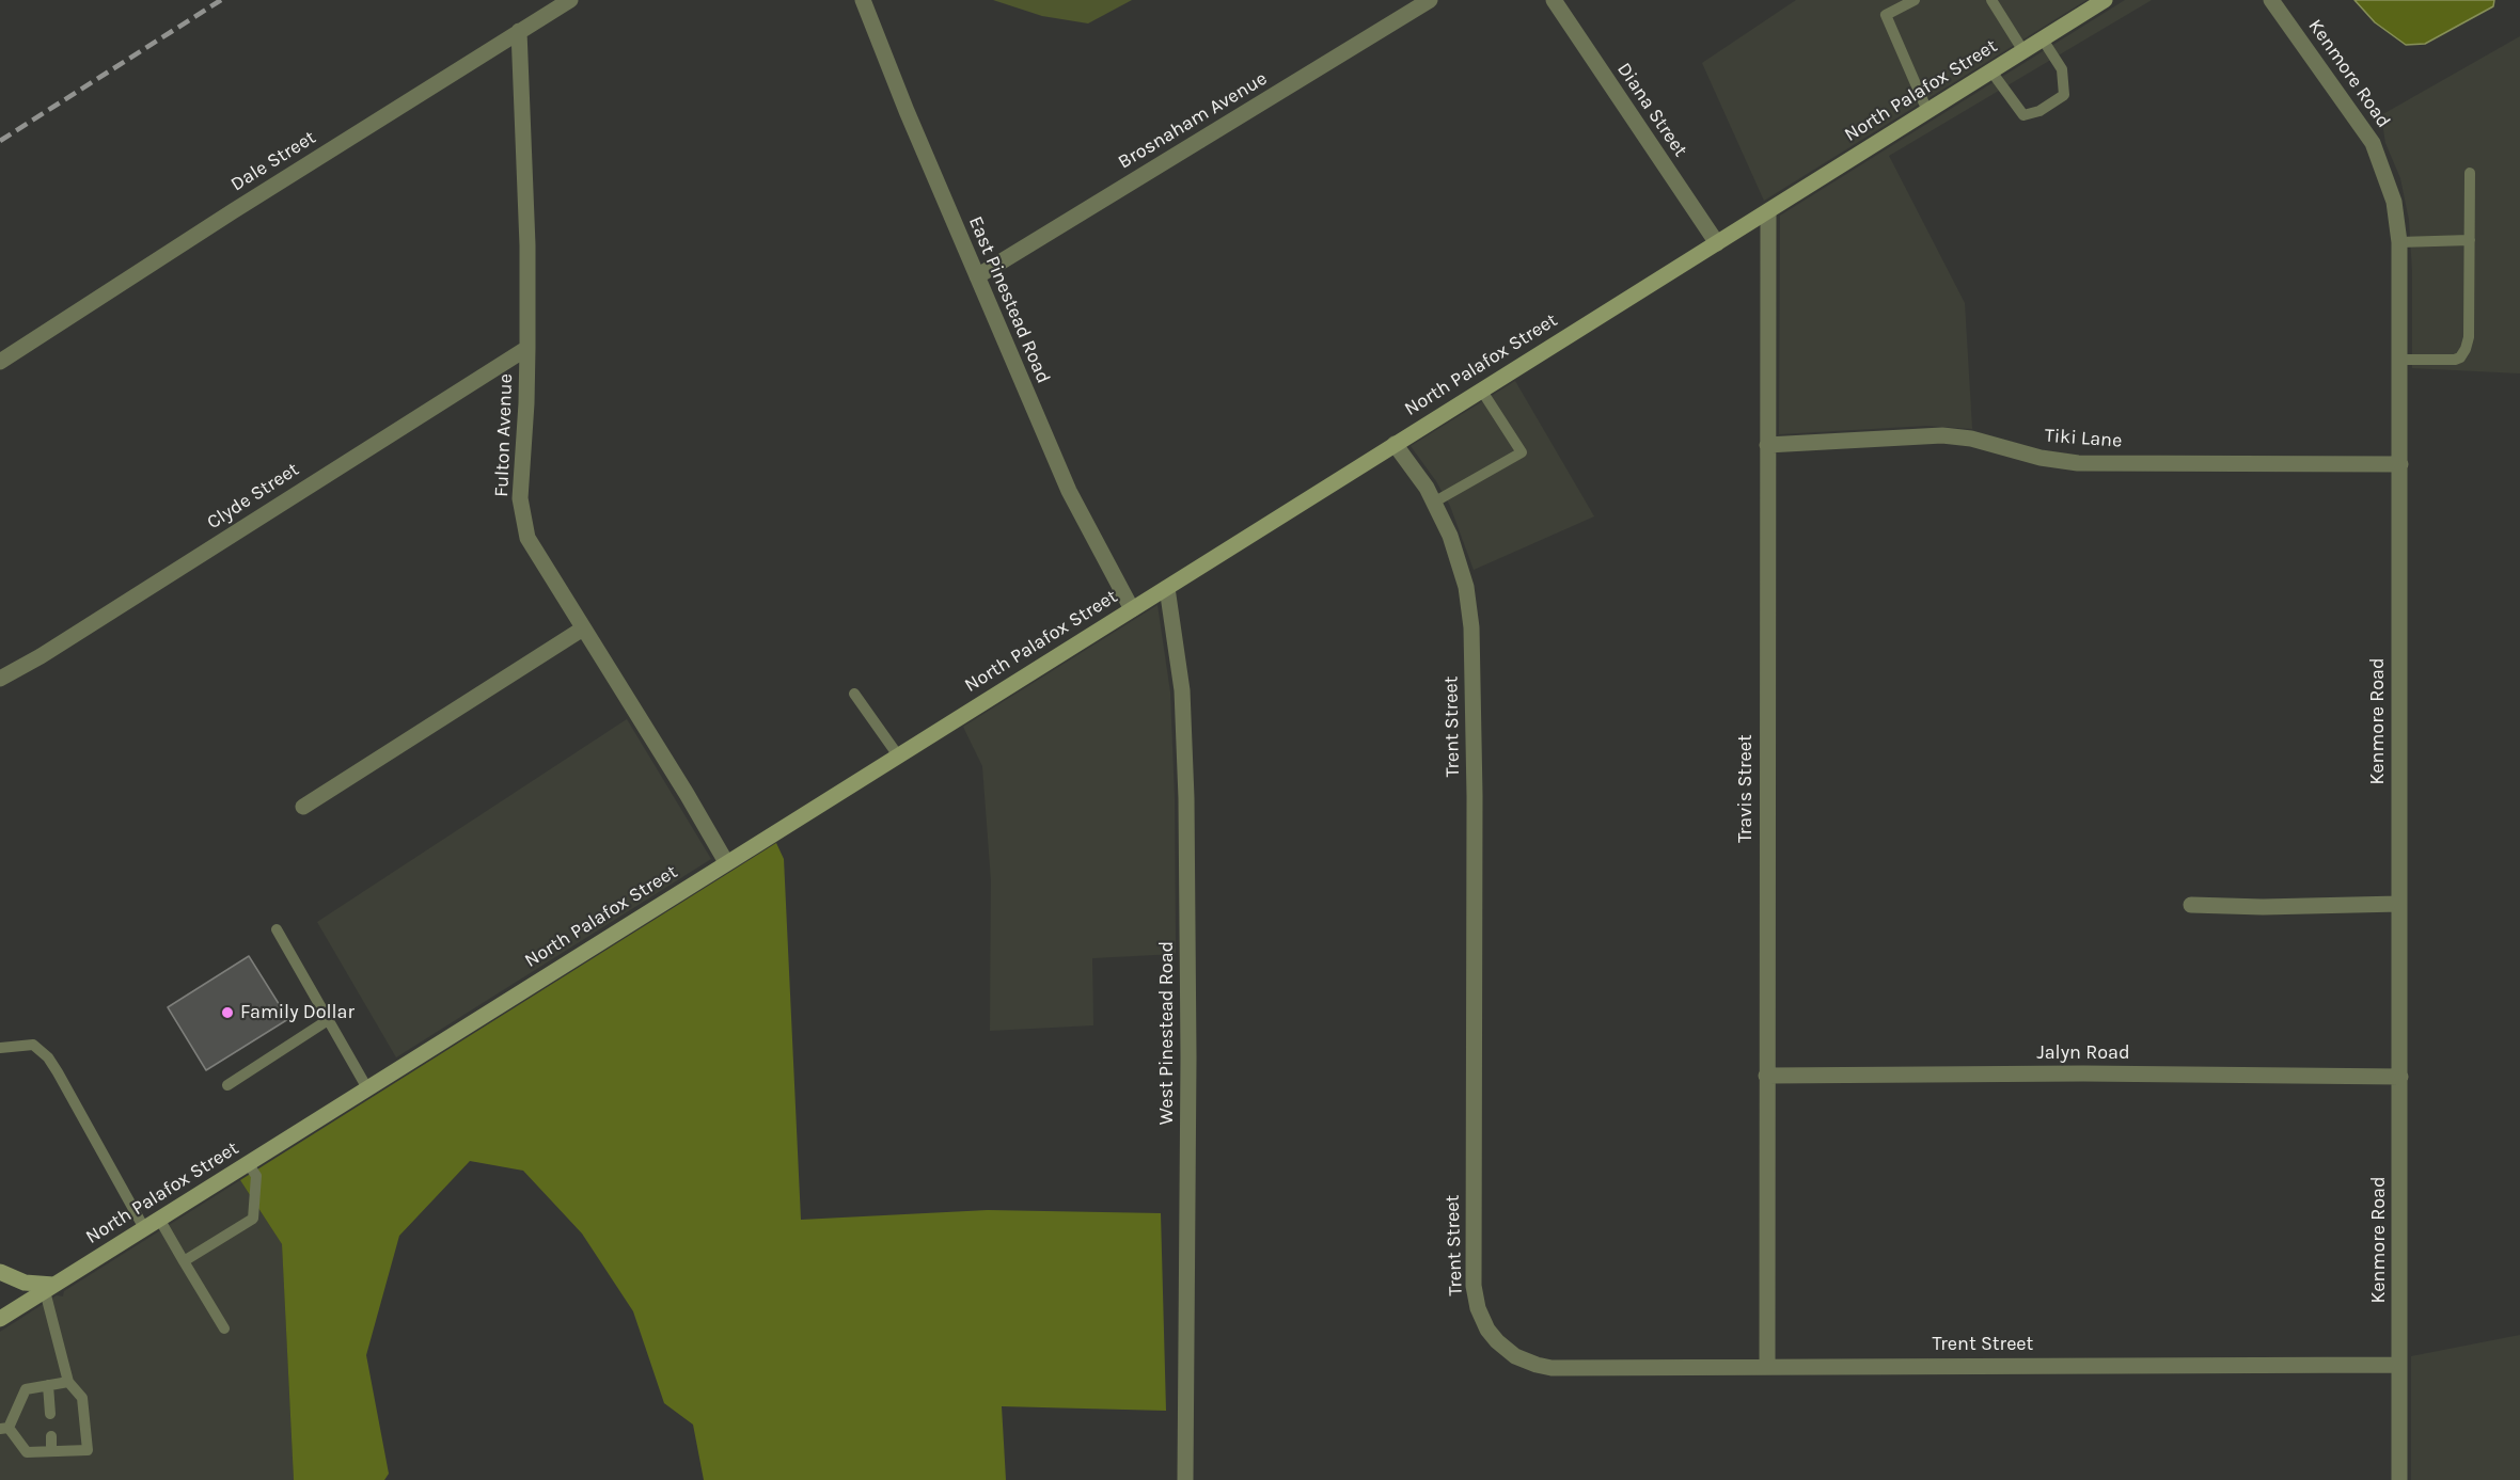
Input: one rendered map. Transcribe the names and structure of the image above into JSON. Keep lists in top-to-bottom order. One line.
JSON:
{"streets":{"main road":["North Palafox Street"],"street":["Kenmore Road","Diana Street","Brosnaham Avenue","Dale Street","East Pinestead Road","Fulton Avenue","Tiki Lane","Clyde Street","Trent Street","Travis Street","West Pinestead Road","Jalyn Road"]},"crossings":[["Kenmore Road","Tiki Lane"],["Kenmore Road","Trent Street"],["Kenmore Road","Jalyn Road"],["North Palafox Street","Diana Street"],["North Palafox Street","East Pinestead Road"],["North Palafox Street","Fulton Avenue"],["North Palafox Street","Trent Street"],["North Palafox Street","Travis Street"],["North Palafox Street","West Pinestead Road"],["Brosnaham Avenue","East Pinestead Road"],["Dale Street","Fulton Avenue"],["Fulton Avenue","Clyde Street"],["Tiki Lane","Travis Street"],["Trent Street","Travis Street"],["Travis Street","Jalyn Road"]],"places":["Family Dollar"]}
